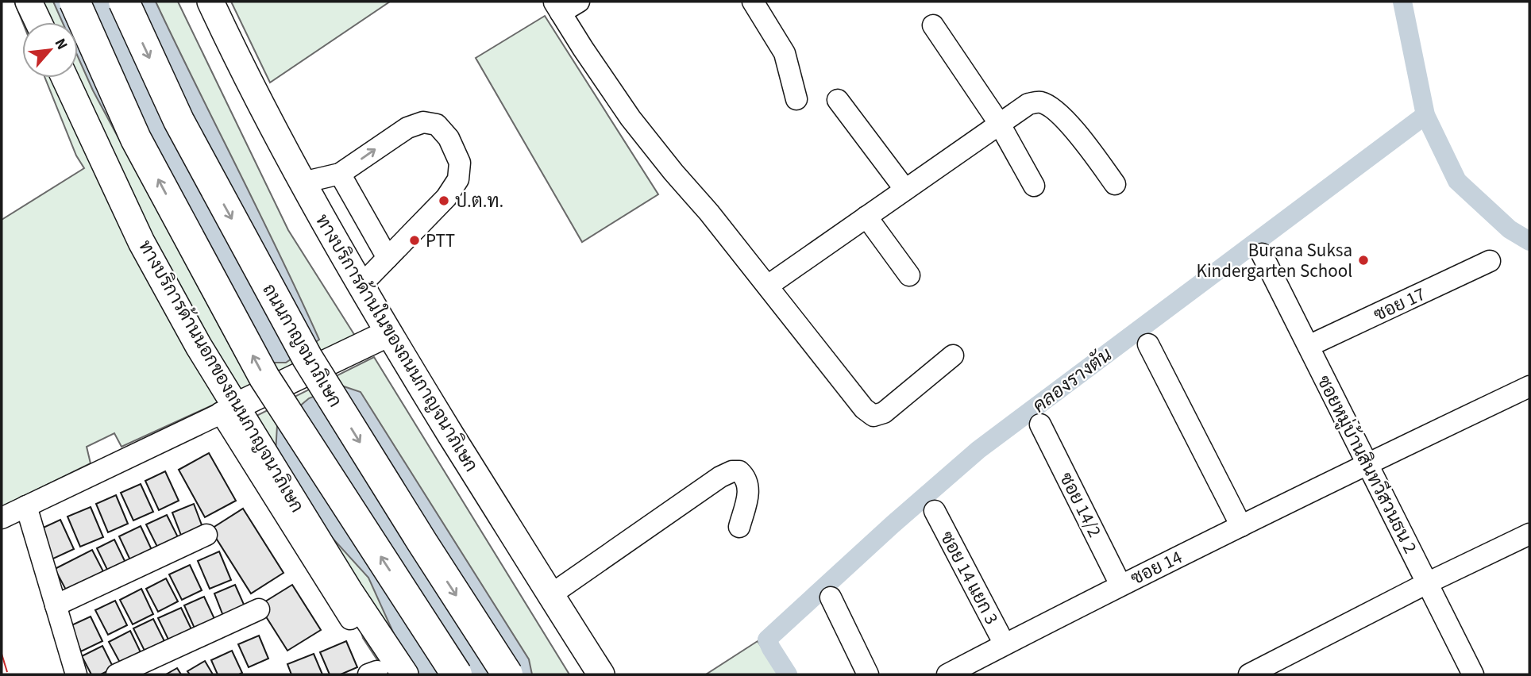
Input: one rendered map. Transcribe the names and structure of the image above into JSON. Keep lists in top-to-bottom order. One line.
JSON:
{"streets":{"highway":["ถนนกาญจนาภิเษก"],"main road":["ทางบริการด้านในของถนนกาญจนาภิเษก","ทางบริการด้านนอกของถนนกาญจนาภิเษก"],"street":["ซอย 17","ซอยหมู่บ้านสินทวีสวนธน 2","ซอย 14/2","ซอย 14","ซอย 14 แยก 3"]},"crossings":[["ซอย 17","ซอยหมู่บ้านสินทวีสวนธน 2"],["ซอยหมู่บ้านสินทวีสวนธน 2","ซอย 14"],["ซอย 14/2","ซอย 14"],["ซอย 14","ซอย 14 แยก 3"]],"water":["คลองรางตัน"],"places":["ป.ต.ท.","PTT","Burana Suksa Kindergarten School"],"north":"top right"}
